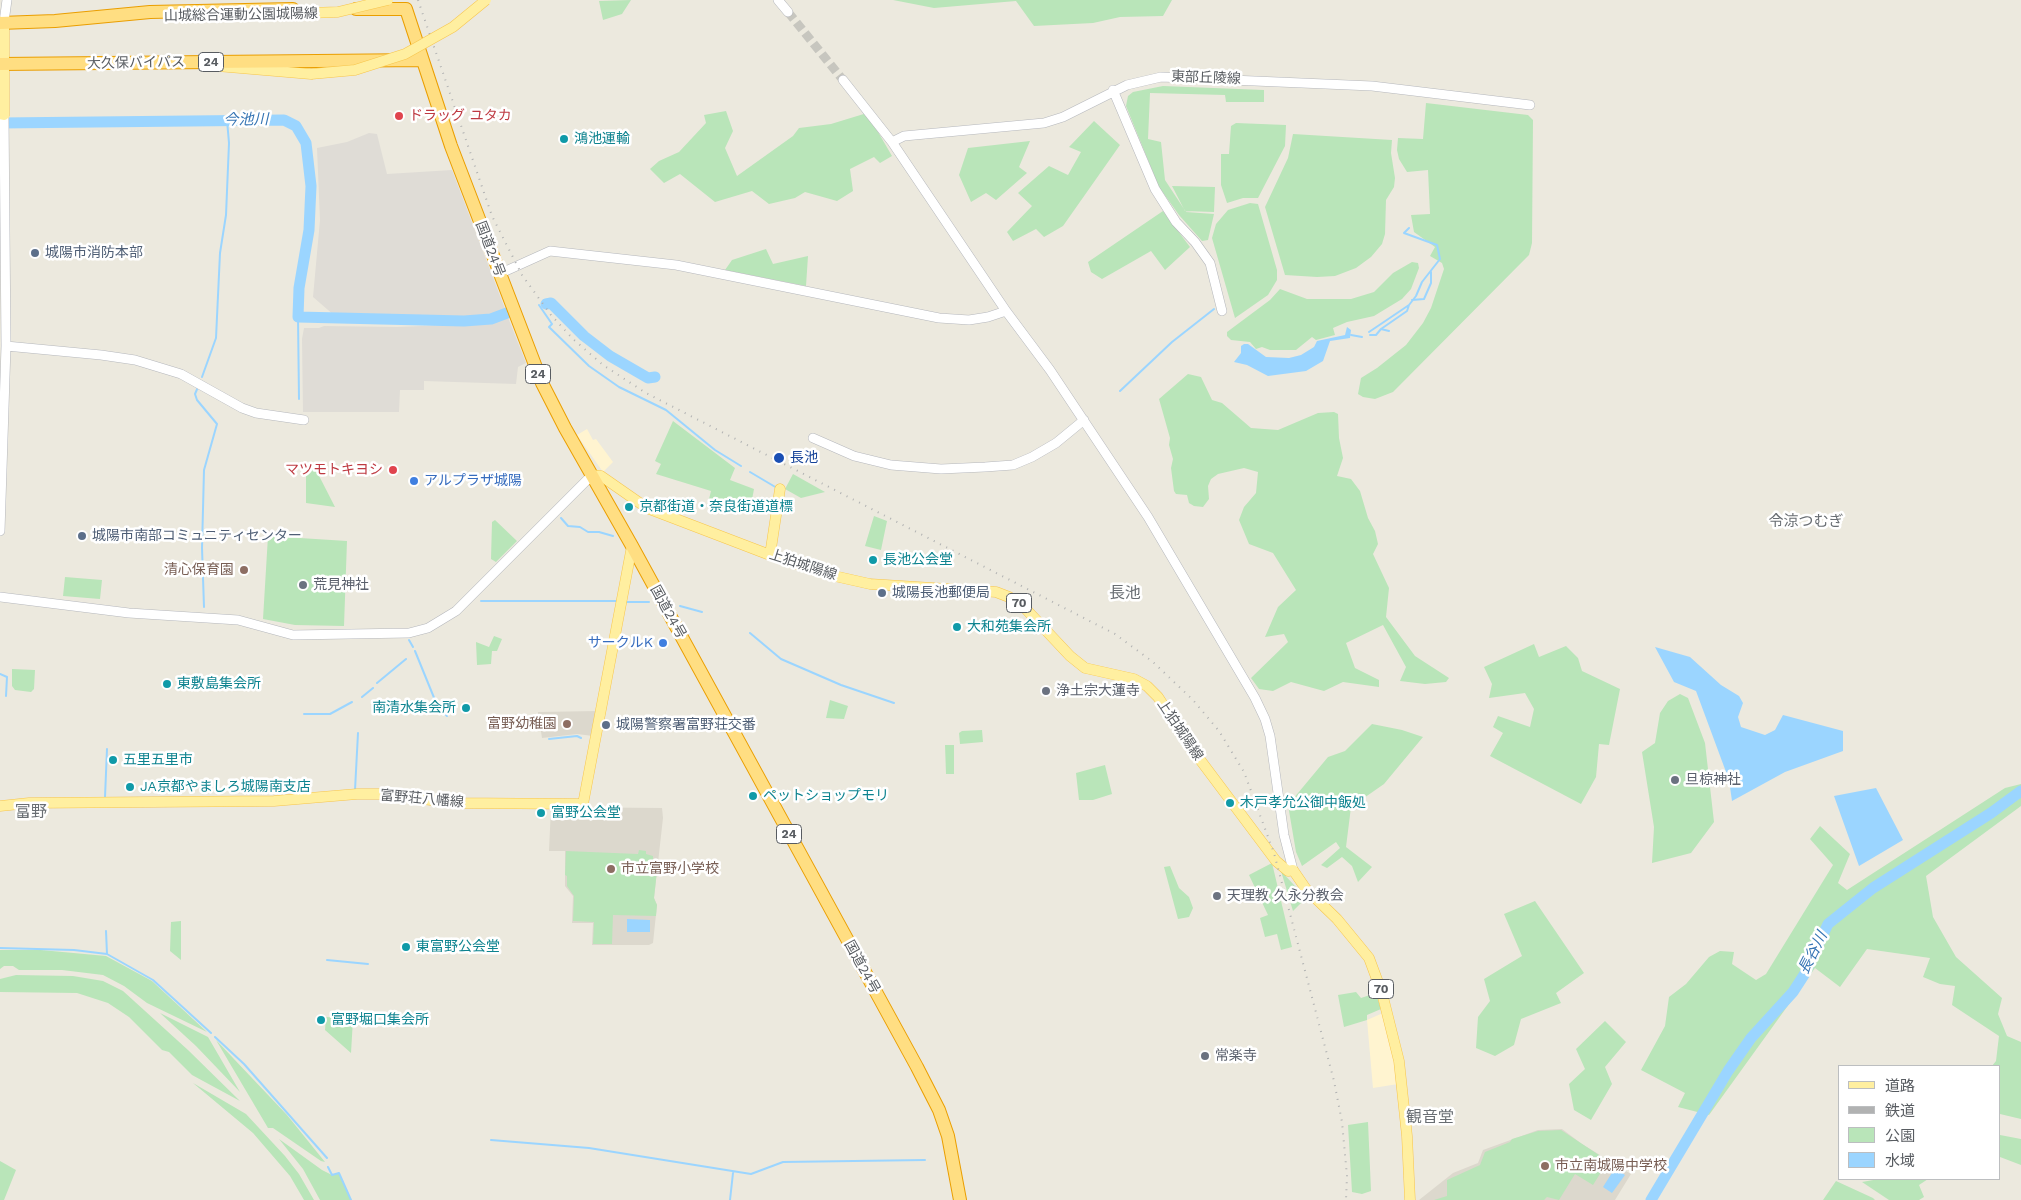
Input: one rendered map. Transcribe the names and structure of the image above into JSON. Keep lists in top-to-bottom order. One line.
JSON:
{"streets":{"highway":["24","大久保バイパス","国道24号"],"main road":["山城総合運動公園城陽線","上狛城陽線","70","富野荘八幡線"],"street":["東部丘陵線"]},"crossings":[["山城総合運動公園城陽線","24"],["24","国道24号"],["大久保バイパス","国道24号"],["国道24号","上狛城陽線"],["国道24号","富野荘八幡線"]],"districts":["令涼つむぎ","長池","富野","観音堂"],"water":["今池川","長谷川"],"places":["ドラッグ ユタカ","鴻池運輸","城陽市消防本部","長池","マツモトキヨシ","アルプラザ城陽","京都街道・奈良街道道標","城陽市南部コミュニティセンター","長池公会堂","清心保育園","荒見神社","城陽長池郵便局","大和苑集会所","サークルK","東敷島集会所","浄土宗大蓮寺","南清水集会所","富野幼稚園","城陽警察署富野荘交番","五里五里市","旦椋神社","JA京都やましろ城陽南支店","ペットショップモリ","木戸孝允公御中飯処","富野公会堂","市立富野小学校","天理教 久永分教会","東富野公会堂","富野堀口集会所","常楽寺","市立南城陽中学校"],"legend":["道路","鉄道","公園","水域"]}
